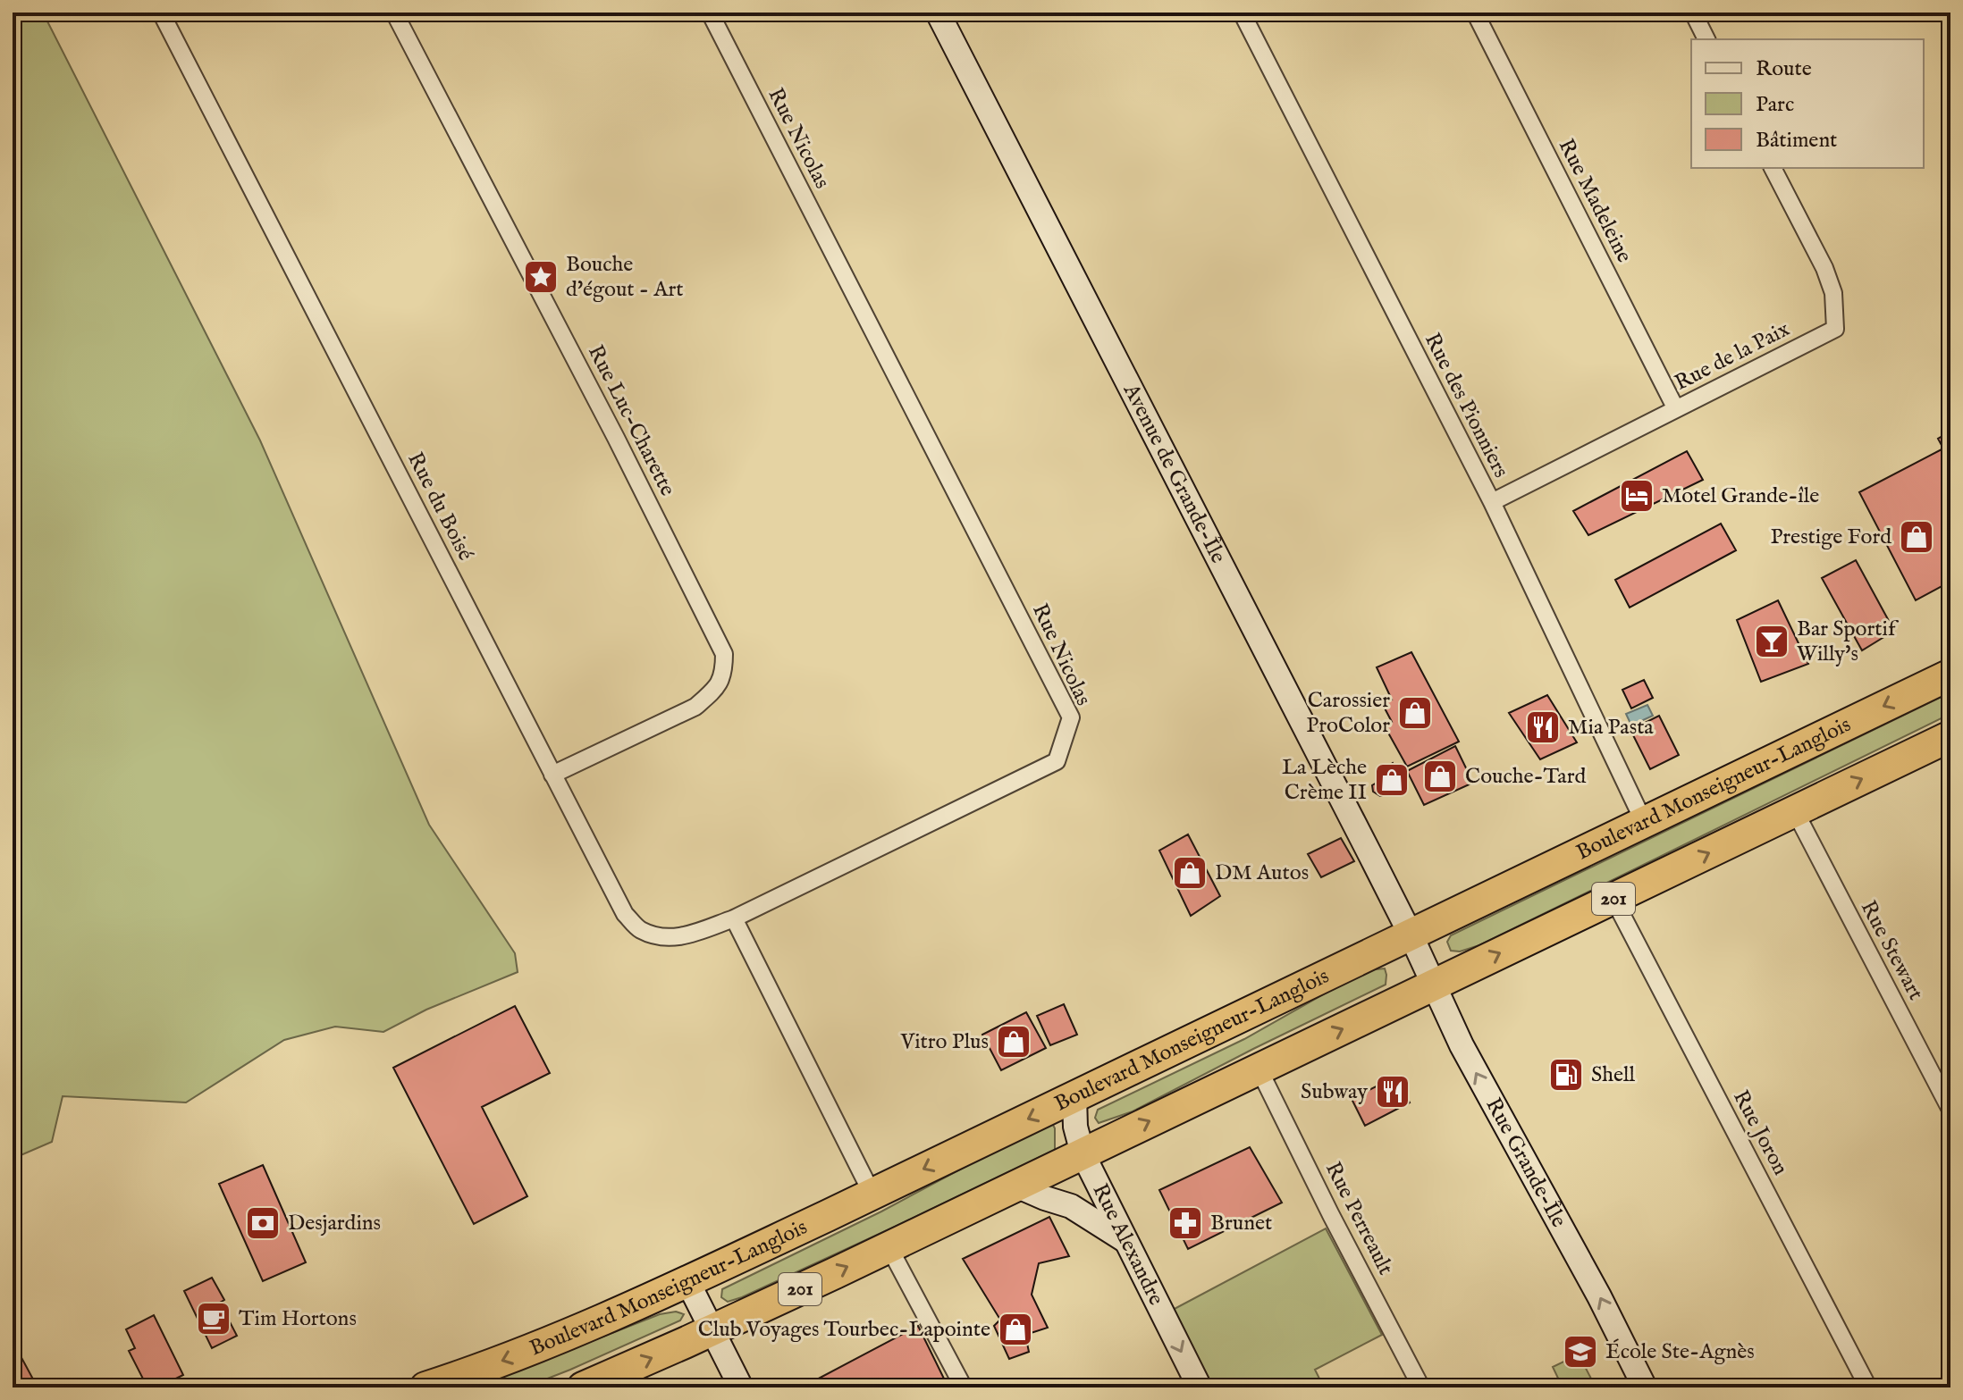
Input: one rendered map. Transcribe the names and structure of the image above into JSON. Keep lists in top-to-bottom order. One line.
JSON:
{"streets":{"highway":["Boulevard Monseigneur-Langlois","201"],"street":["Rue Nicolas","Rue Madeleine","Rue de la Paix","Rue des Pionniers","Rue Luc-Charette","Avenue de Grande-Île","Rue du Boisé","Rue Stewart","Rue Joron","Rue Grande-Île","Rue Perreault","Rue Alexandre"]},"crossings":[["Rue Nicolas","Rue du Boisé"],["Rue Madeleine","Rue de la Paix"],["Rue de la Paix","Rue des Pionniers"],["Rue des Pionniers","Boulevard Monseigneur-Langlois"],["Rue Luc-Charette","Rue du Boisé"],["Avenue de Grande-Île","Boulevard Monseigneur-Langlois"],["Avenue de Grande-Île","Rue Grande-Île"],["Boulevard Monseigneur-Langlois","Rue Grande-Île"],["Boulevard Monseigneur-Langlois","Rue Alexandre"],["201","Rue Stewart"],["201","Rue Joron"],["201","Rue Grande-Île"],["201","Rue Perreault"],["201","Rue Alexandre"]],"one_way":["Rue Grande-Île","Rue Alexandre"],"places":{"place":["Bouche d'égout - Art"],"hotel":["Motel Grande-île"],"shop":["Prestige Ford","Carossier ProColor","Couche-Tard","La Lèche Crème II","DM Autos","Vitro Plus","Club Voyages Tourbec-Lapointe"],"bar":["Bar Sportif Willy's"],"restaurant":["Mia Pasta","Subway"],"fuel station":["Shell"],"bank":["Desjardins"],"pharmacy":["Brunet"],"cafe":["Tim Hortons"],"school or university":["École Ste-Agnès"]},"legend":["Route","Parc","Bâtiment"]}
